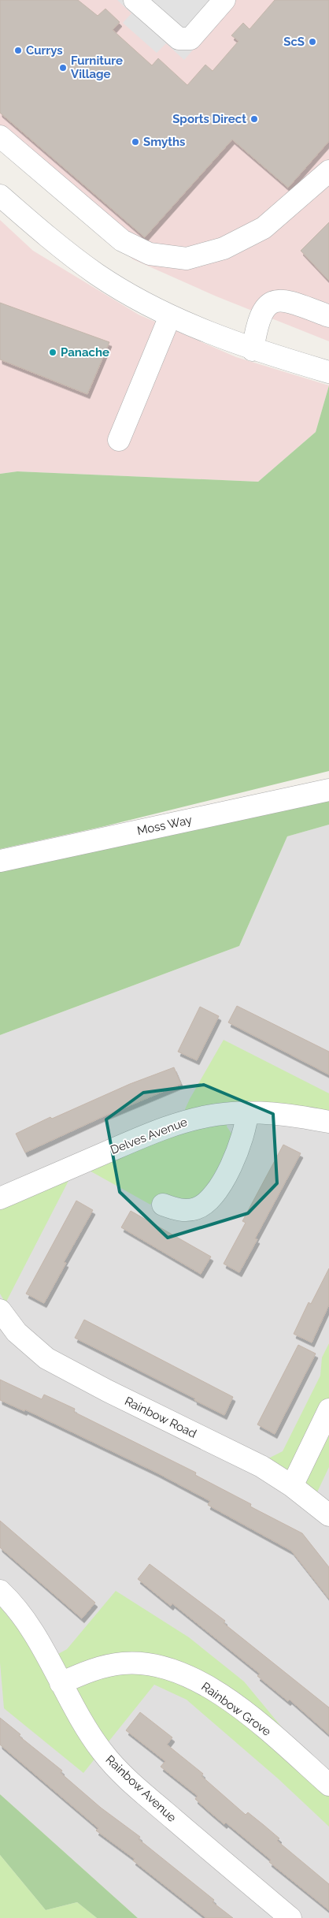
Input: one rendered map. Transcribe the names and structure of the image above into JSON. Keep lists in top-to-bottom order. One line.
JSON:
{"streets":{"street":["Moss Way","Delves Avenue","Rainbow Road","Rainbow Grove","Rainbow Avenue"]},"crossings":[["Rainbow Grove","Rainbow Avenue"]],"places":["ScS","Currys","Furniture Village","Sports Direct","Smyths","Panache"]}
